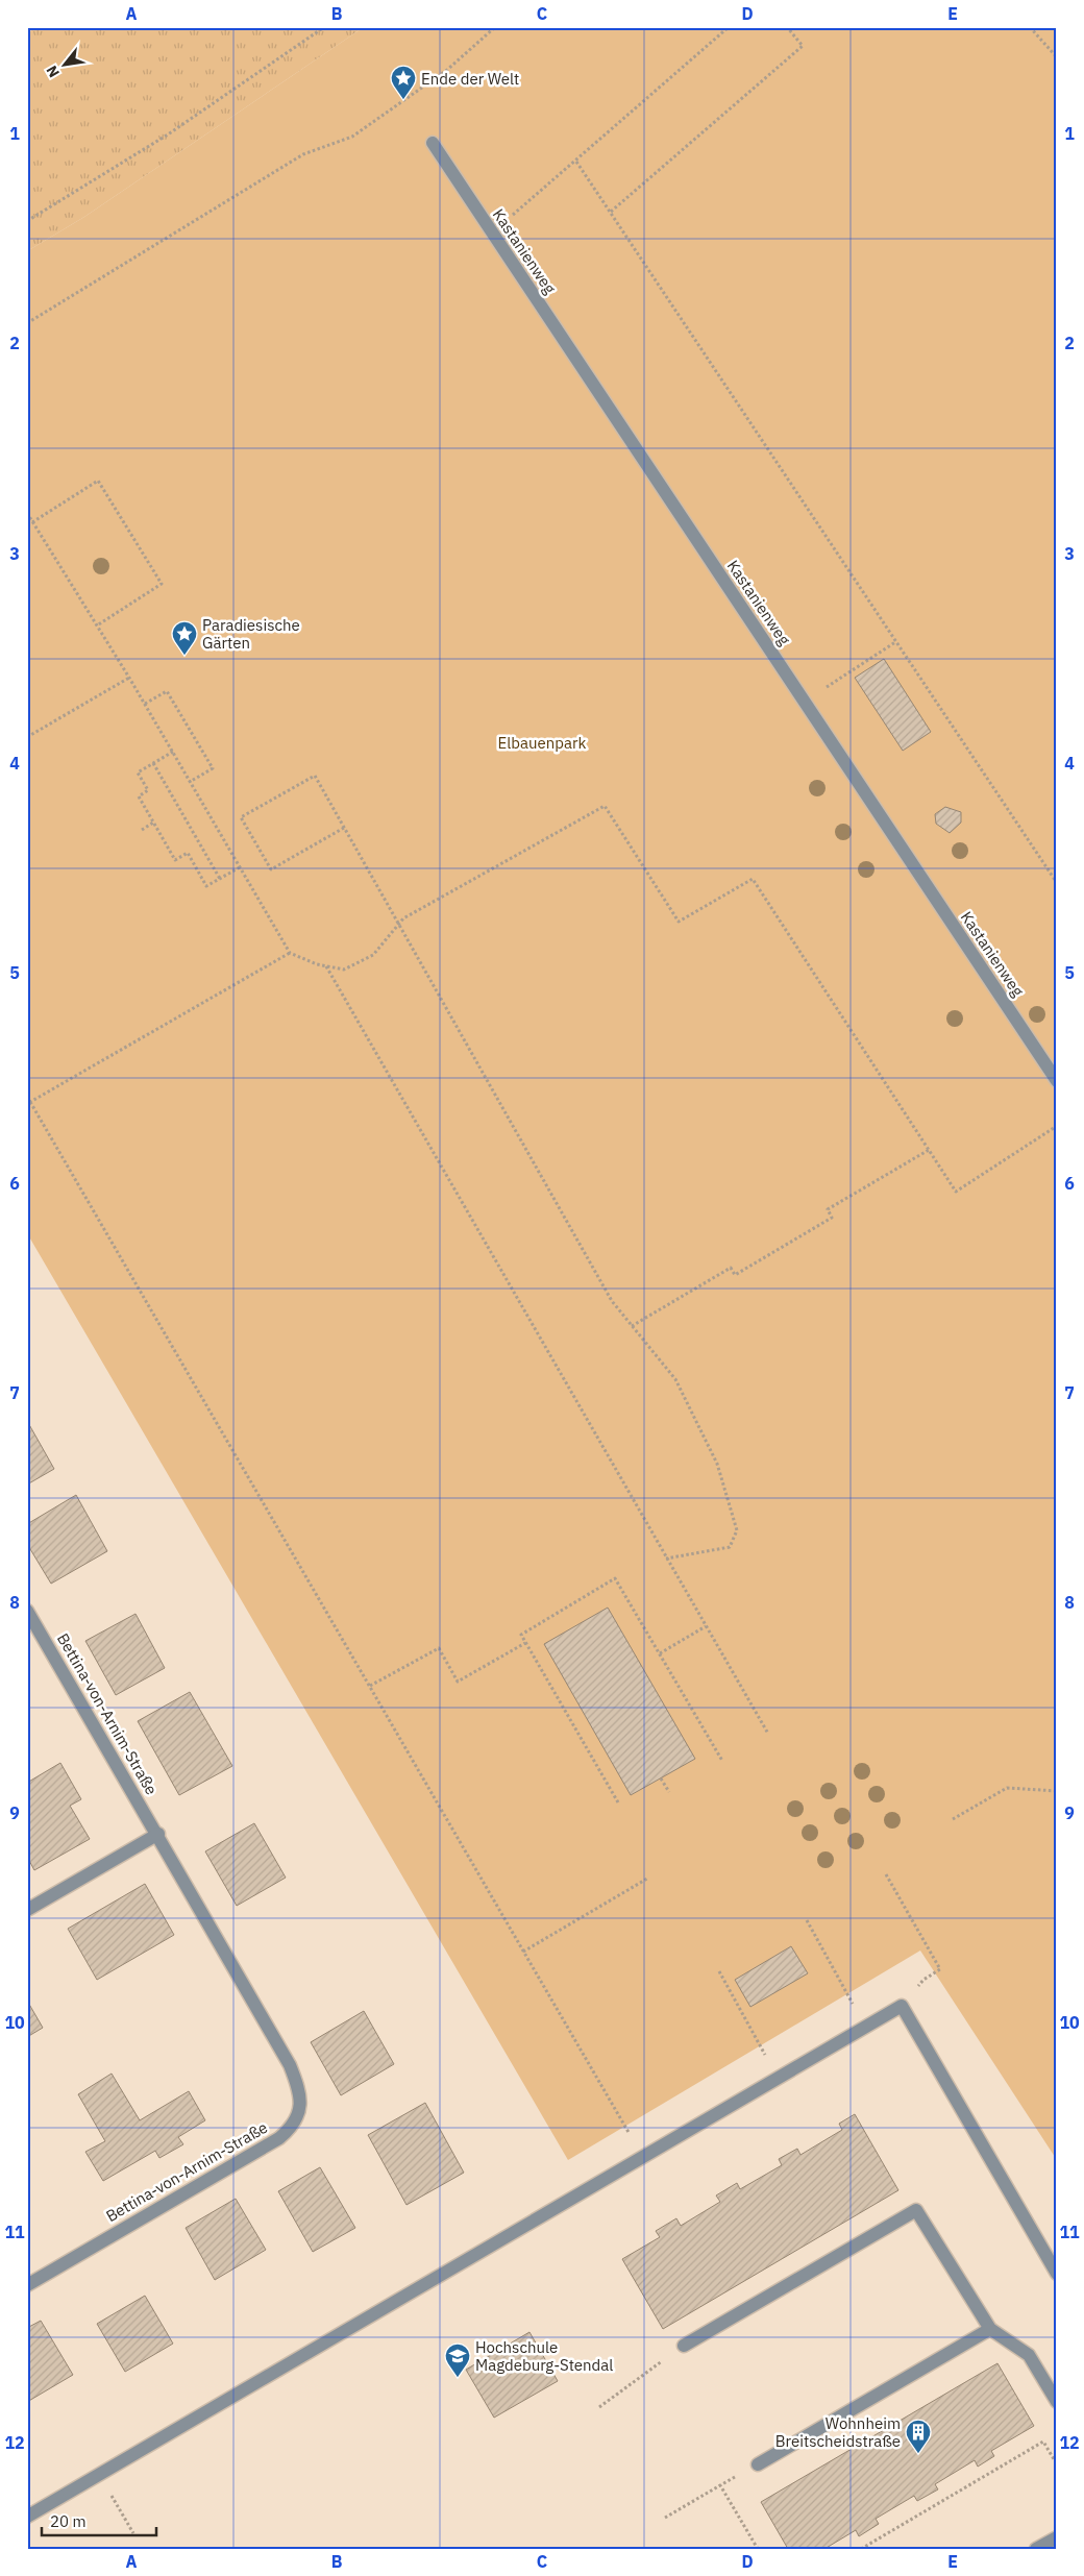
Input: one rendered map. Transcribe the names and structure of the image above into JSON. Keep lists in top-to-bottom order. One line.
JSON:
{"streets":{"street":["Kastanienweg","Bettina-von-Arnim-Straße"]},"parks":["Elbauenpark"],"places":{"place":["Ende der Welt","Paradiesische Gärten"],"school or university":["Hochschule Magdeburg-Stendal"],"building":["Wohnheim Breitscheidstraße"]},"scale_bar":"20 m","north":"bottom left","grid":{"columns":["A","B","C","D","E"],"rows":["1","2","3","4","5","6","7","8","9","10","11","12"]}}
